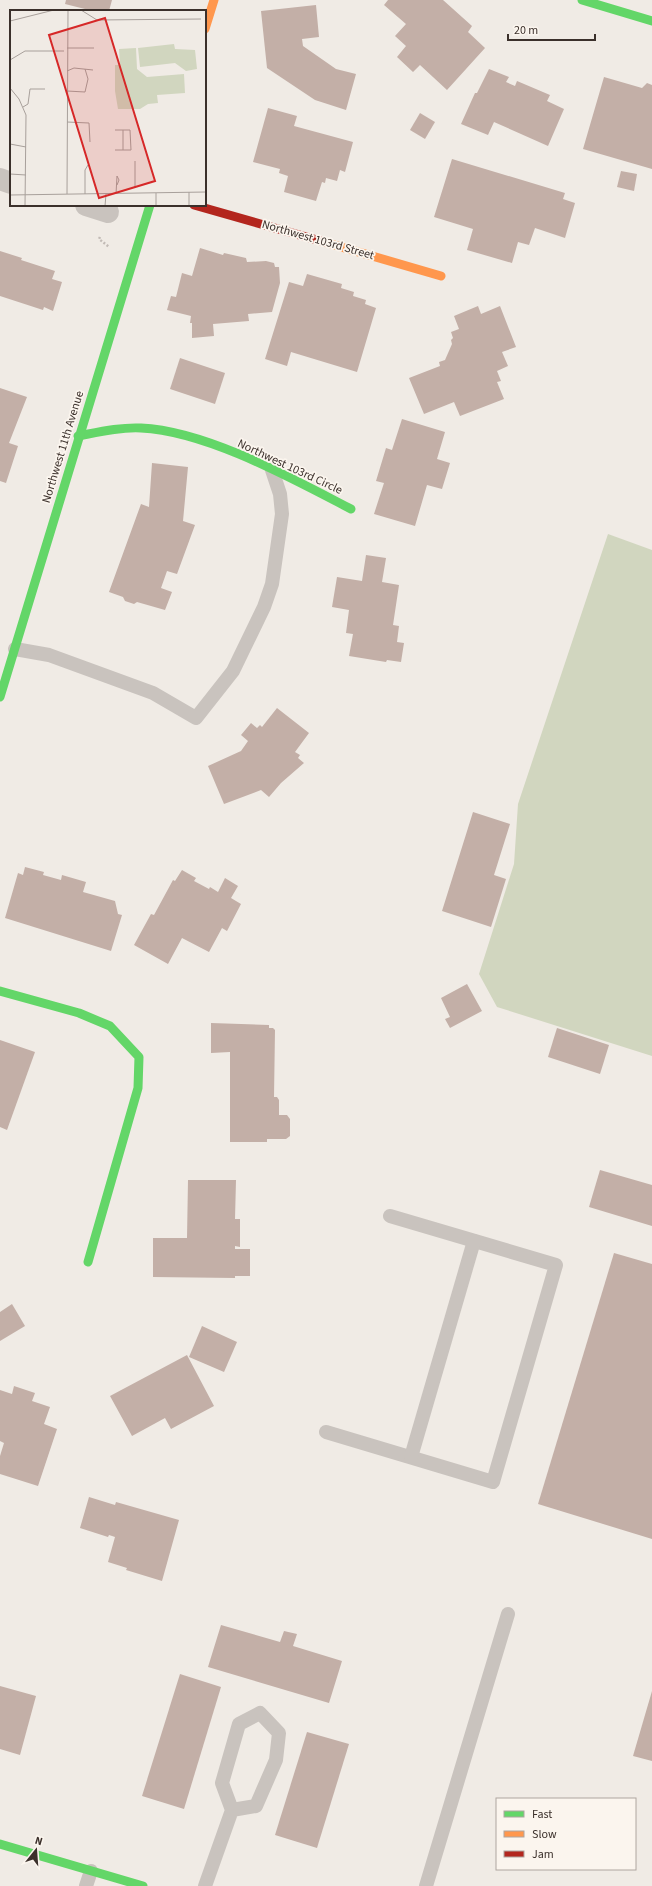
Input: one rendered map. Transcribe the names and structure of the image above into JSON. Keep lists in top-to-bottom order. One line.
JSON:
{"streets":{"street":["Northwest 103rd Street","Northwest 11th Avenue","Northwest 103rd Circle"]},"crossings":[["Northwest 11th Avenue","Northwest 103rd Circle"]],"legend":["Fast","Slow","Jam"],"scale_bar":"20 m","north":"top"}
